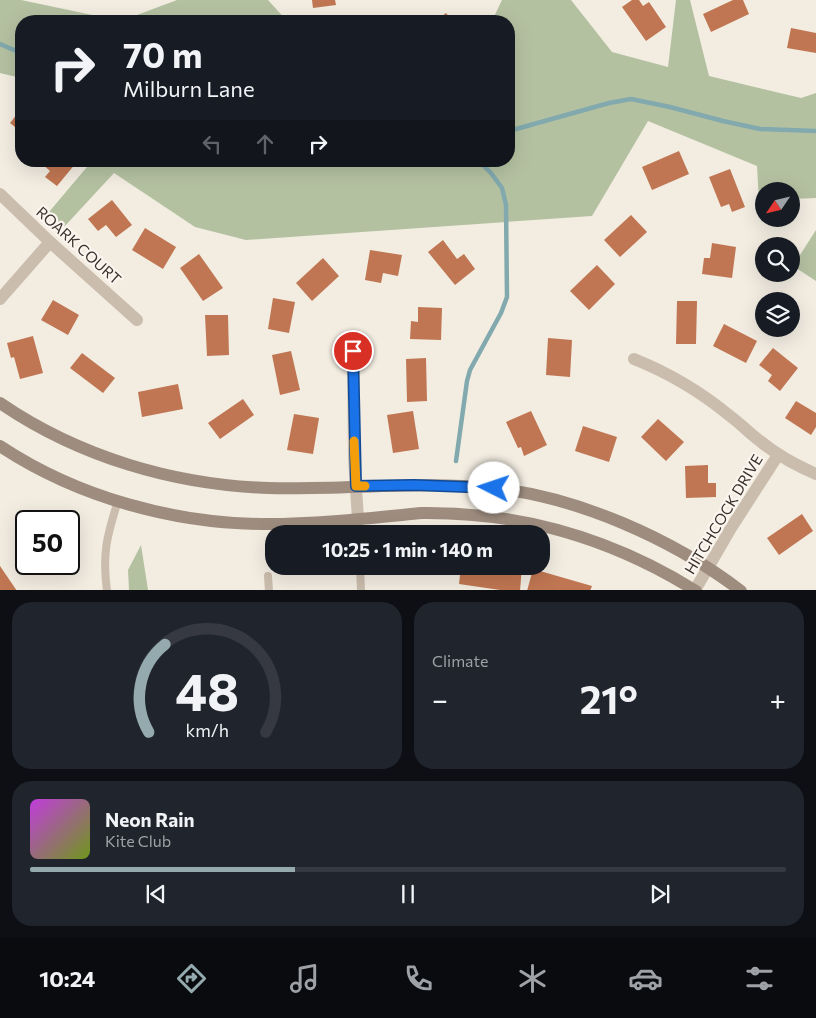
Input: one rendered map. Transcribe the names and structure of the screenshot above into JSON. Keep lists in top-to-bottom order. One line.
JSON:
{"streets":{"street":["ROARK COURT","HITCHCOCK DRIVE"]},"north":"bottom left","page":{"turn":["70 m","Milburn Lane"],"limit":"50","trip":"10:25 · 1 min · 140 m","tile":"Climate","heat":["−","21°","+"],"song":["Neon Rain","Kite Club"],"tabs":"10:24","gauge":["48","km/h"]}}
